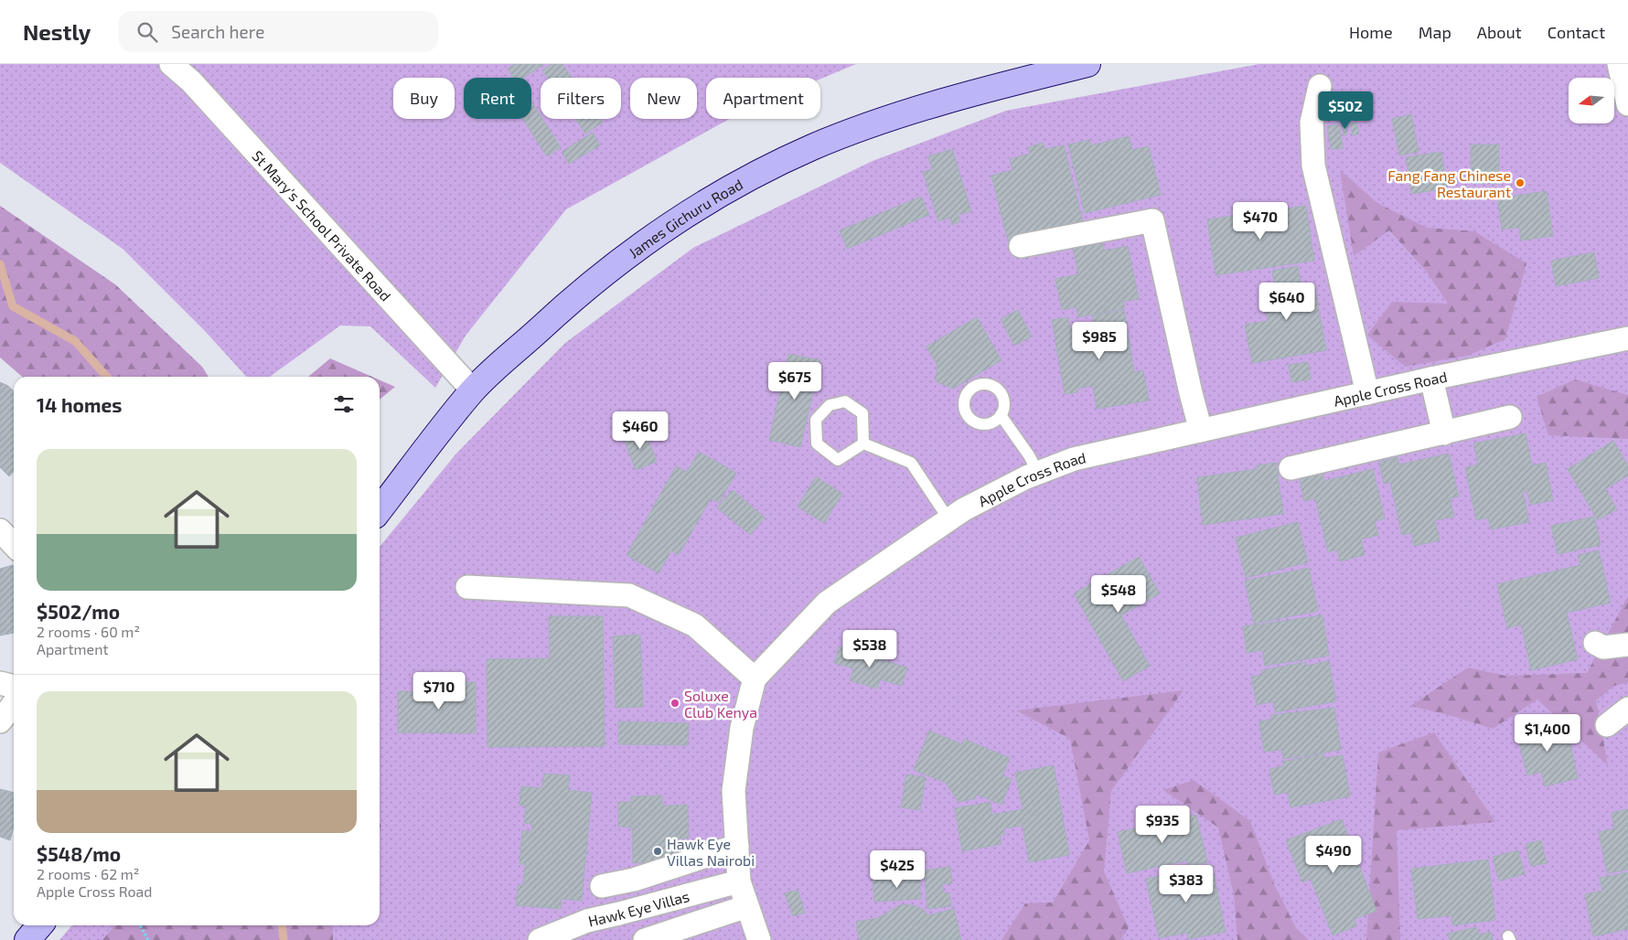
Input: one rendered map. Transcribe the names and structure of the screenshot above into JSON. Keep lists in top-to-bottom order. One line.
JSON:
{"streets":{"main road":["James Gichuru Road"],"street":["St Mary's School Private Road","Apple Cross Road","Hawk Eye Villas"]},"crossings":[["James Gichuru Road","St Mary's School Private Road"],["Apple Cross Road","Hawk Eye Villas"]],"places":["Fang Fang Chinese Restaurant","Soluxe Club Kenya","Hawk Eye Villas Nairobi"],"north":"left","page":{"header":"Nestly","search":"Search here","nav":["Home","Map","About","Contact"],"chip":["Buy","Rent","Filters","New","Apartment"],"price":["$502","$470","$640","$985","$675","$460","$548","$538","$710","$1,400","$935","$490","$425","$383"],"heading":"14 homes","list":[{"name":"$502/mo","note":"2 rooms · 60 m² · Apartment"},{"name":"$548/mo","note":"2 rooms · 62 m² · Apple Cross Road"}]}}
